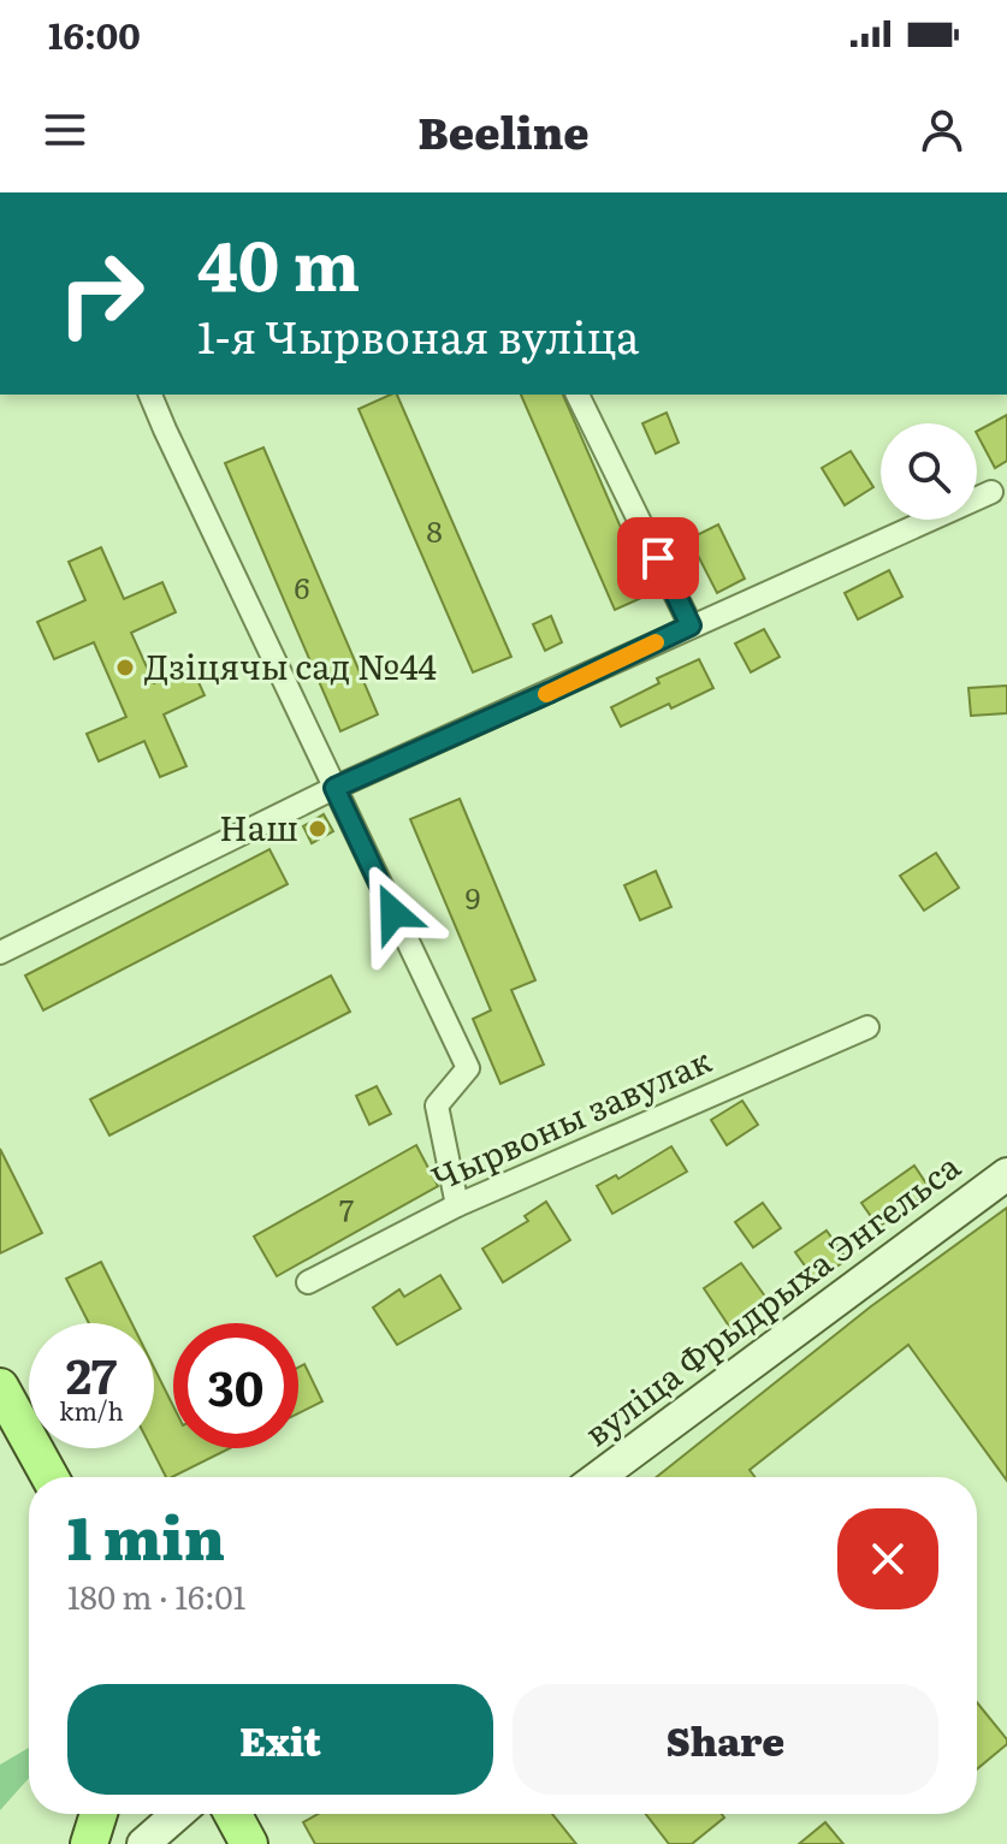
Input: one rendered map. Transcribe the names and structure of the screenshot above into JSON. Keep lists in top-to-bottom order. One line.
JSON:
{"streets":{"street":["Чырвоны завулак","вуліца Фрыдрыха Энгельса"]},"places":["Дзіцячы сад №44","Наш"],"house_numbers":["8","6","9","7"],"page":{"status":"16:00","header":"Beeline","turn":["40 m","1-я Чырвоная вуліца"],"speed":"27 km/h","limit":"30","heading":["1 min","180 m · 16:01"],"buttons":["Exit","Share"]}}
